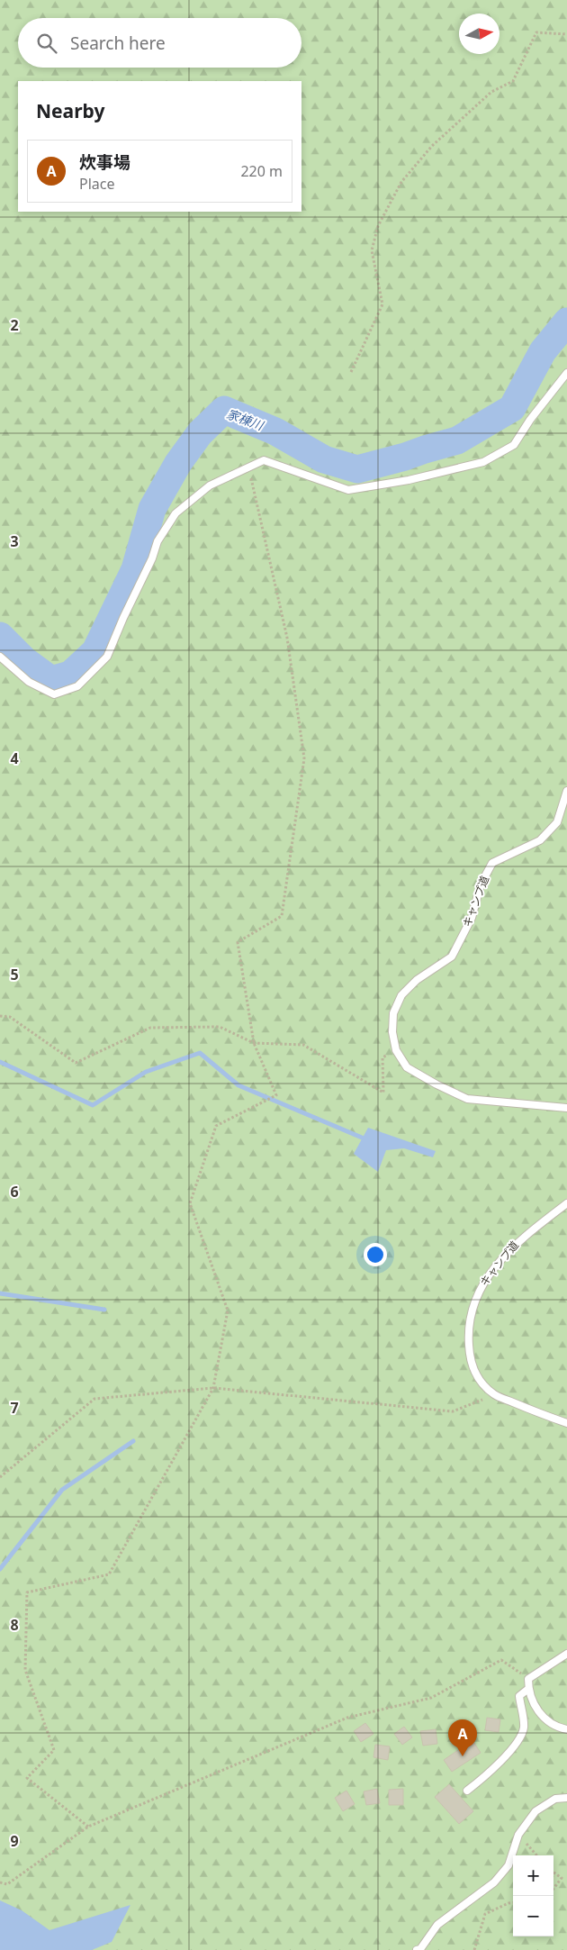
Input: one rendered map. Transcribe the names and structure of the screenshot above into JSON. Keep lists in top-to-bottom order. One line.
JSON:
{"streets":{"lane":["キャンプ道"]},"water":["家棟川"],"north":"right","page":{"search":"Search here","heading":"Nearby","list":[{"mark":"A","name":"炊事場","note":"Place","value":"220 m"}],"pins":"A","map_buttons":["+","−"]},"grid":{"rows":["2","3","4","5","6","7","8","9"]}}
